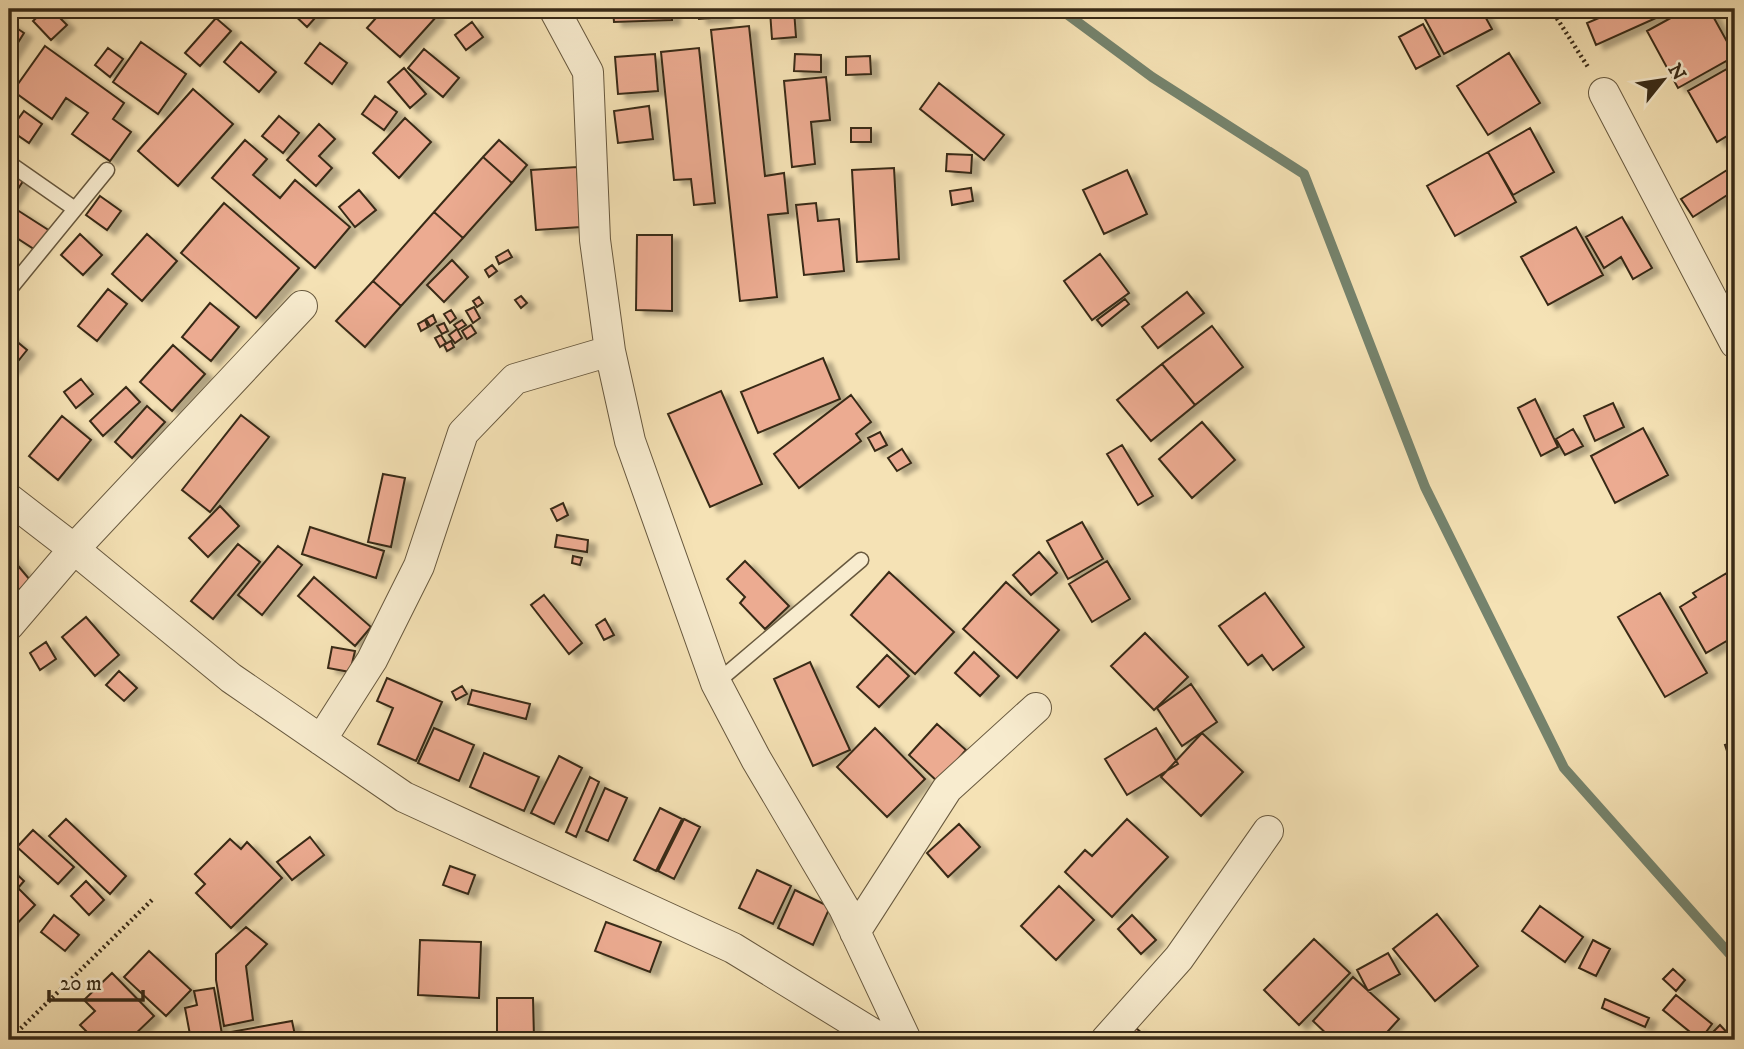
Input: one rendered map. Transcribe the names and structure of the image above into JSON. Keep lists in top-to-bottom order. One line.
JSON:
{"scale_bar":"20 m","north":"top right"}
